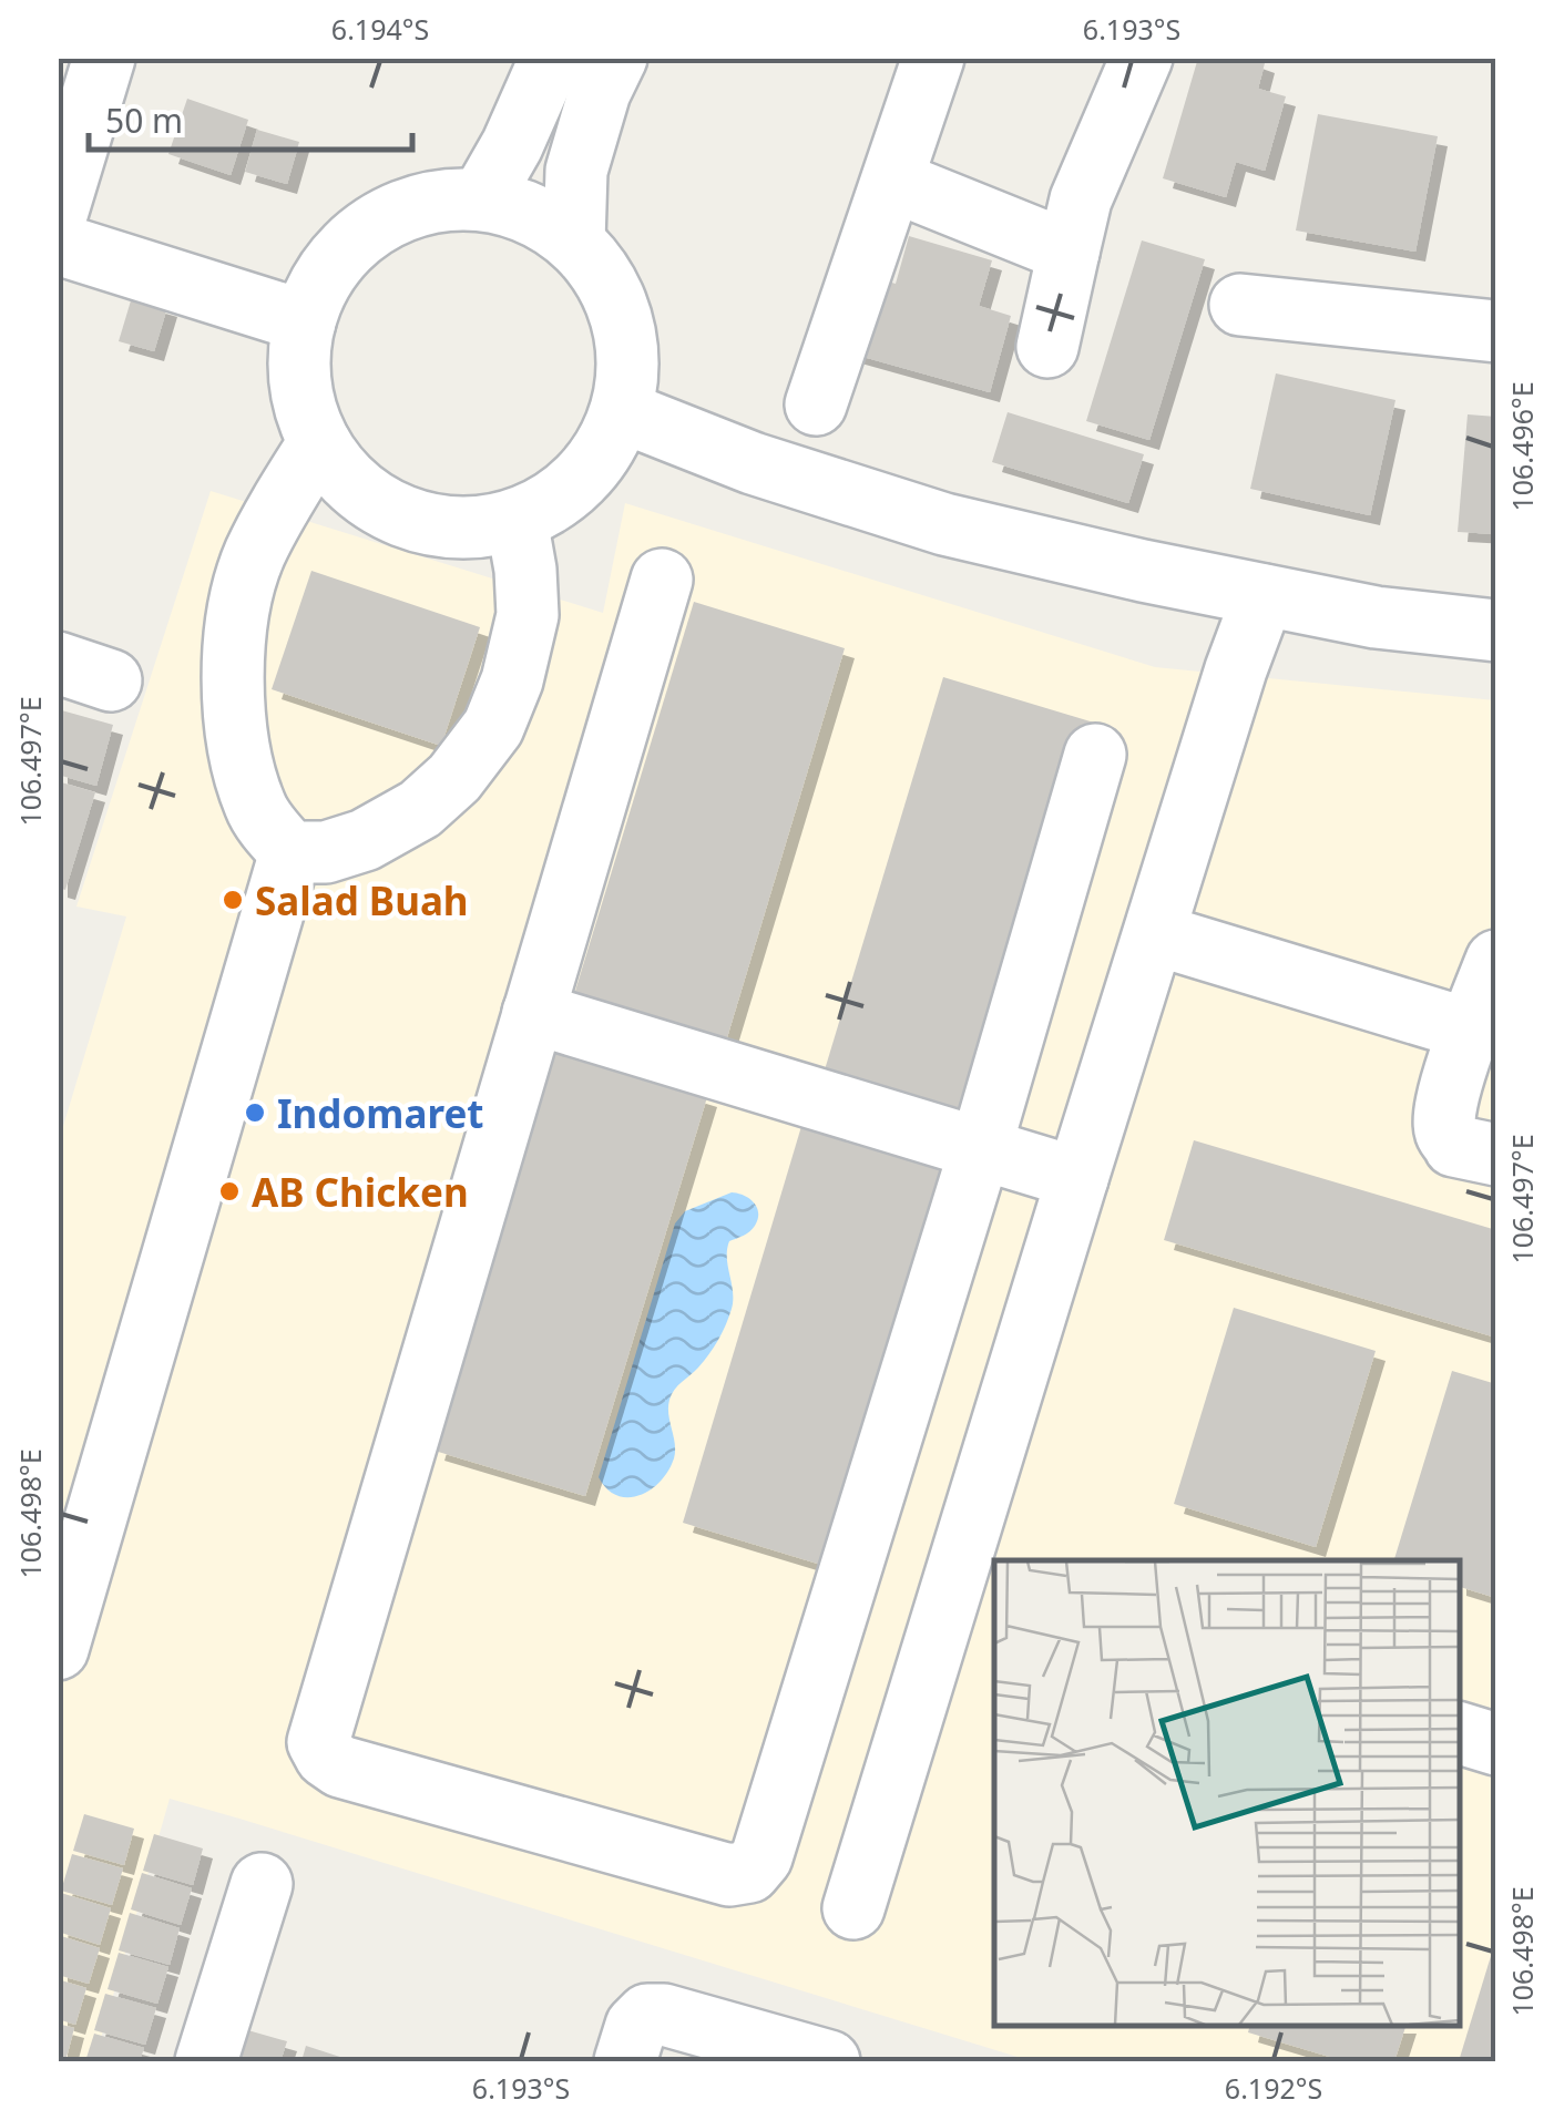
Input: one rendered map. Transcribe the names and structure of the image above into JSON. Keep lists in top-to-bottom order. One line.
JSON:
{"places":["Salad Buah","Indomaret","AB Chicken"],"scale_bar":"50 m","coordinates":["6.194°S","6.193°S","106.496°E","106.497°E","106.498°E","6.192°S"]}
